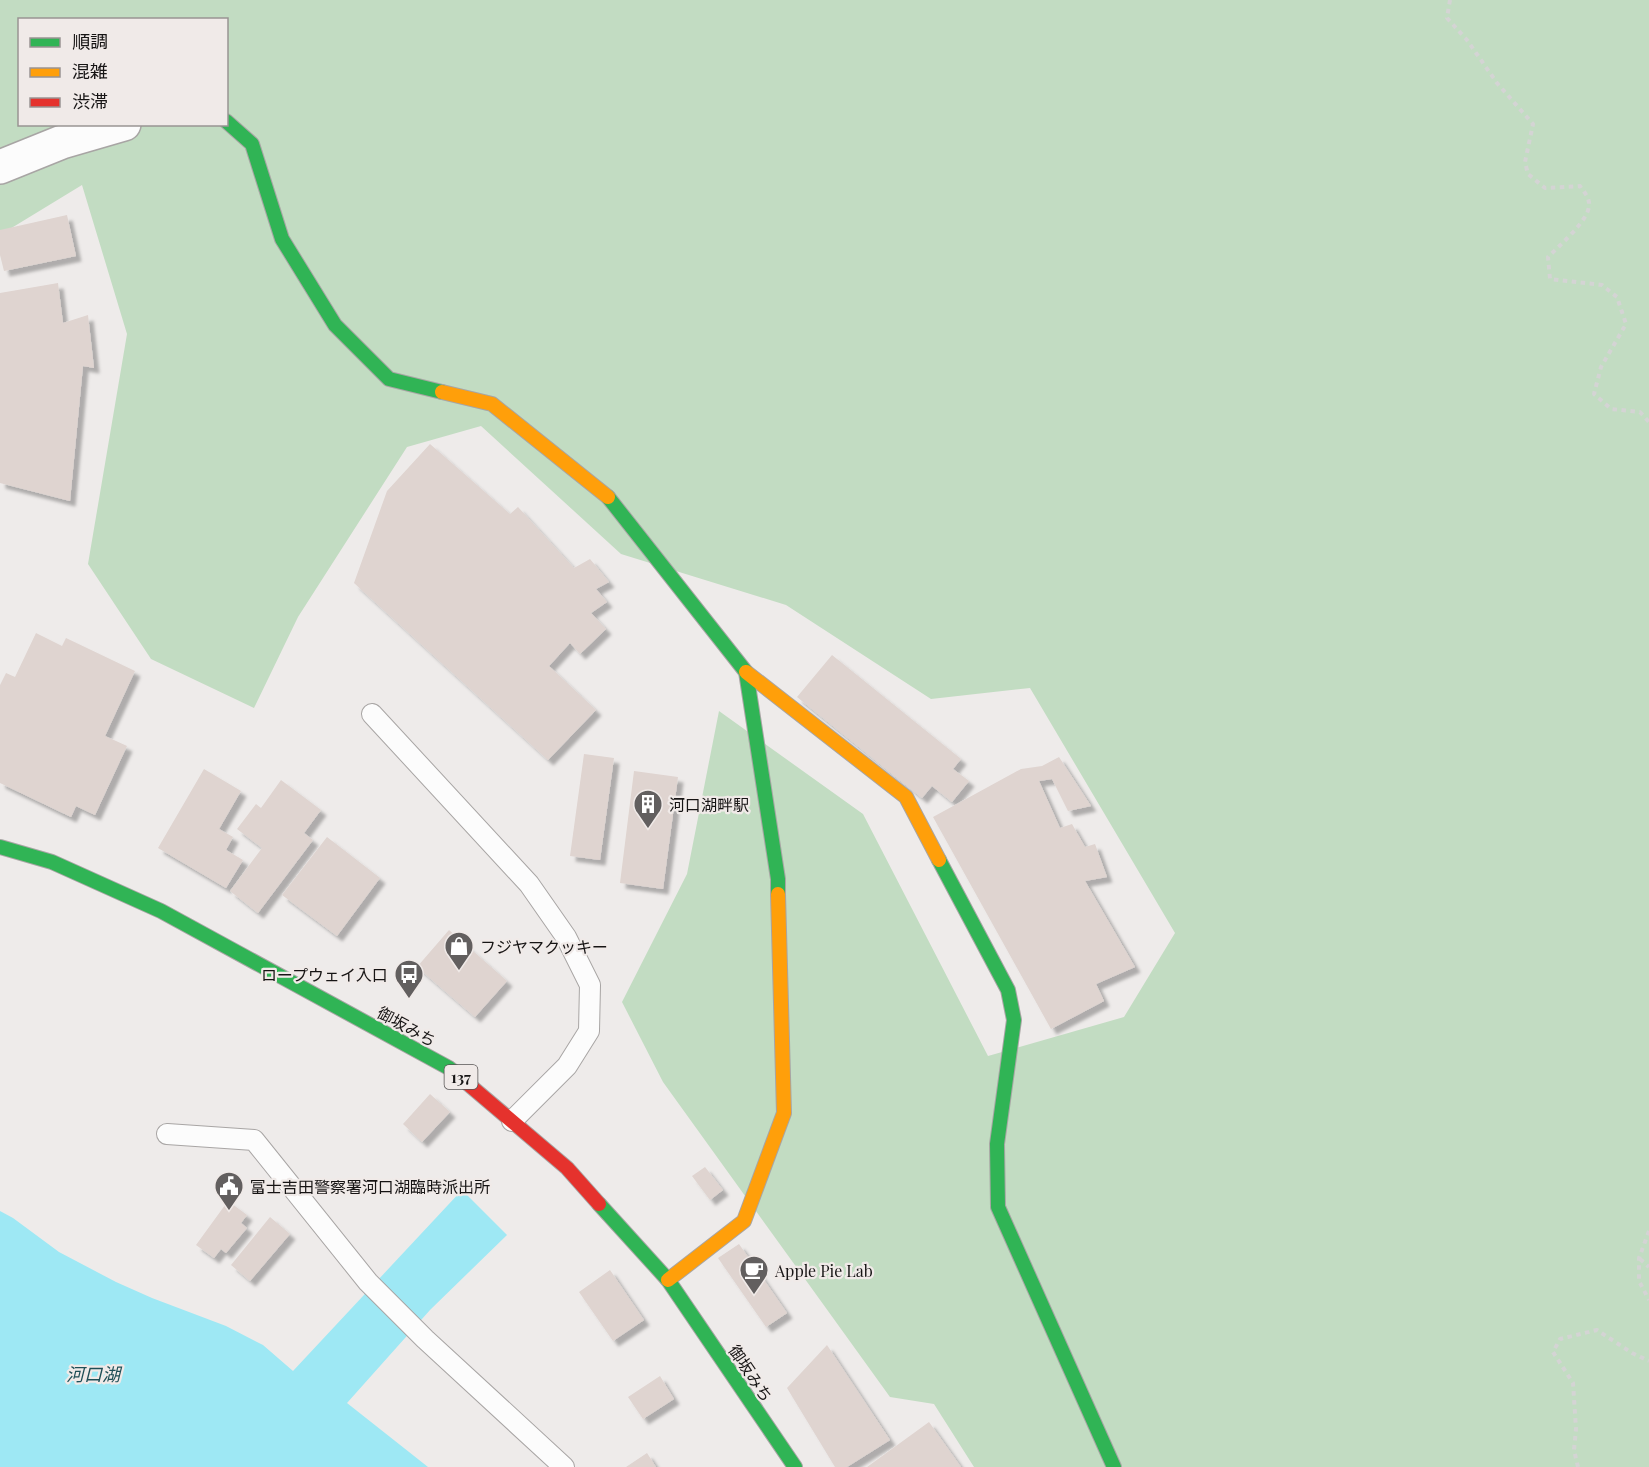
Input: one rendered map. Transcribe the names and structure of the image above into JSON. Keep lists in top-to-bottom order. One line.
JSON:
{"streets":{"main road":["御坂みち","137"]},"water":["河口湖"],"places":{"building":["河口湖畔駅"],"shop":["フジヤマクッキー"],"bus stop":["ロープウェイ入口"],"public building":["富士吉田警察署河口湖臨時派出所"],"cafe":["Apple Pie Lab"]},"legend":["順調","混雑","渋滞"]}
